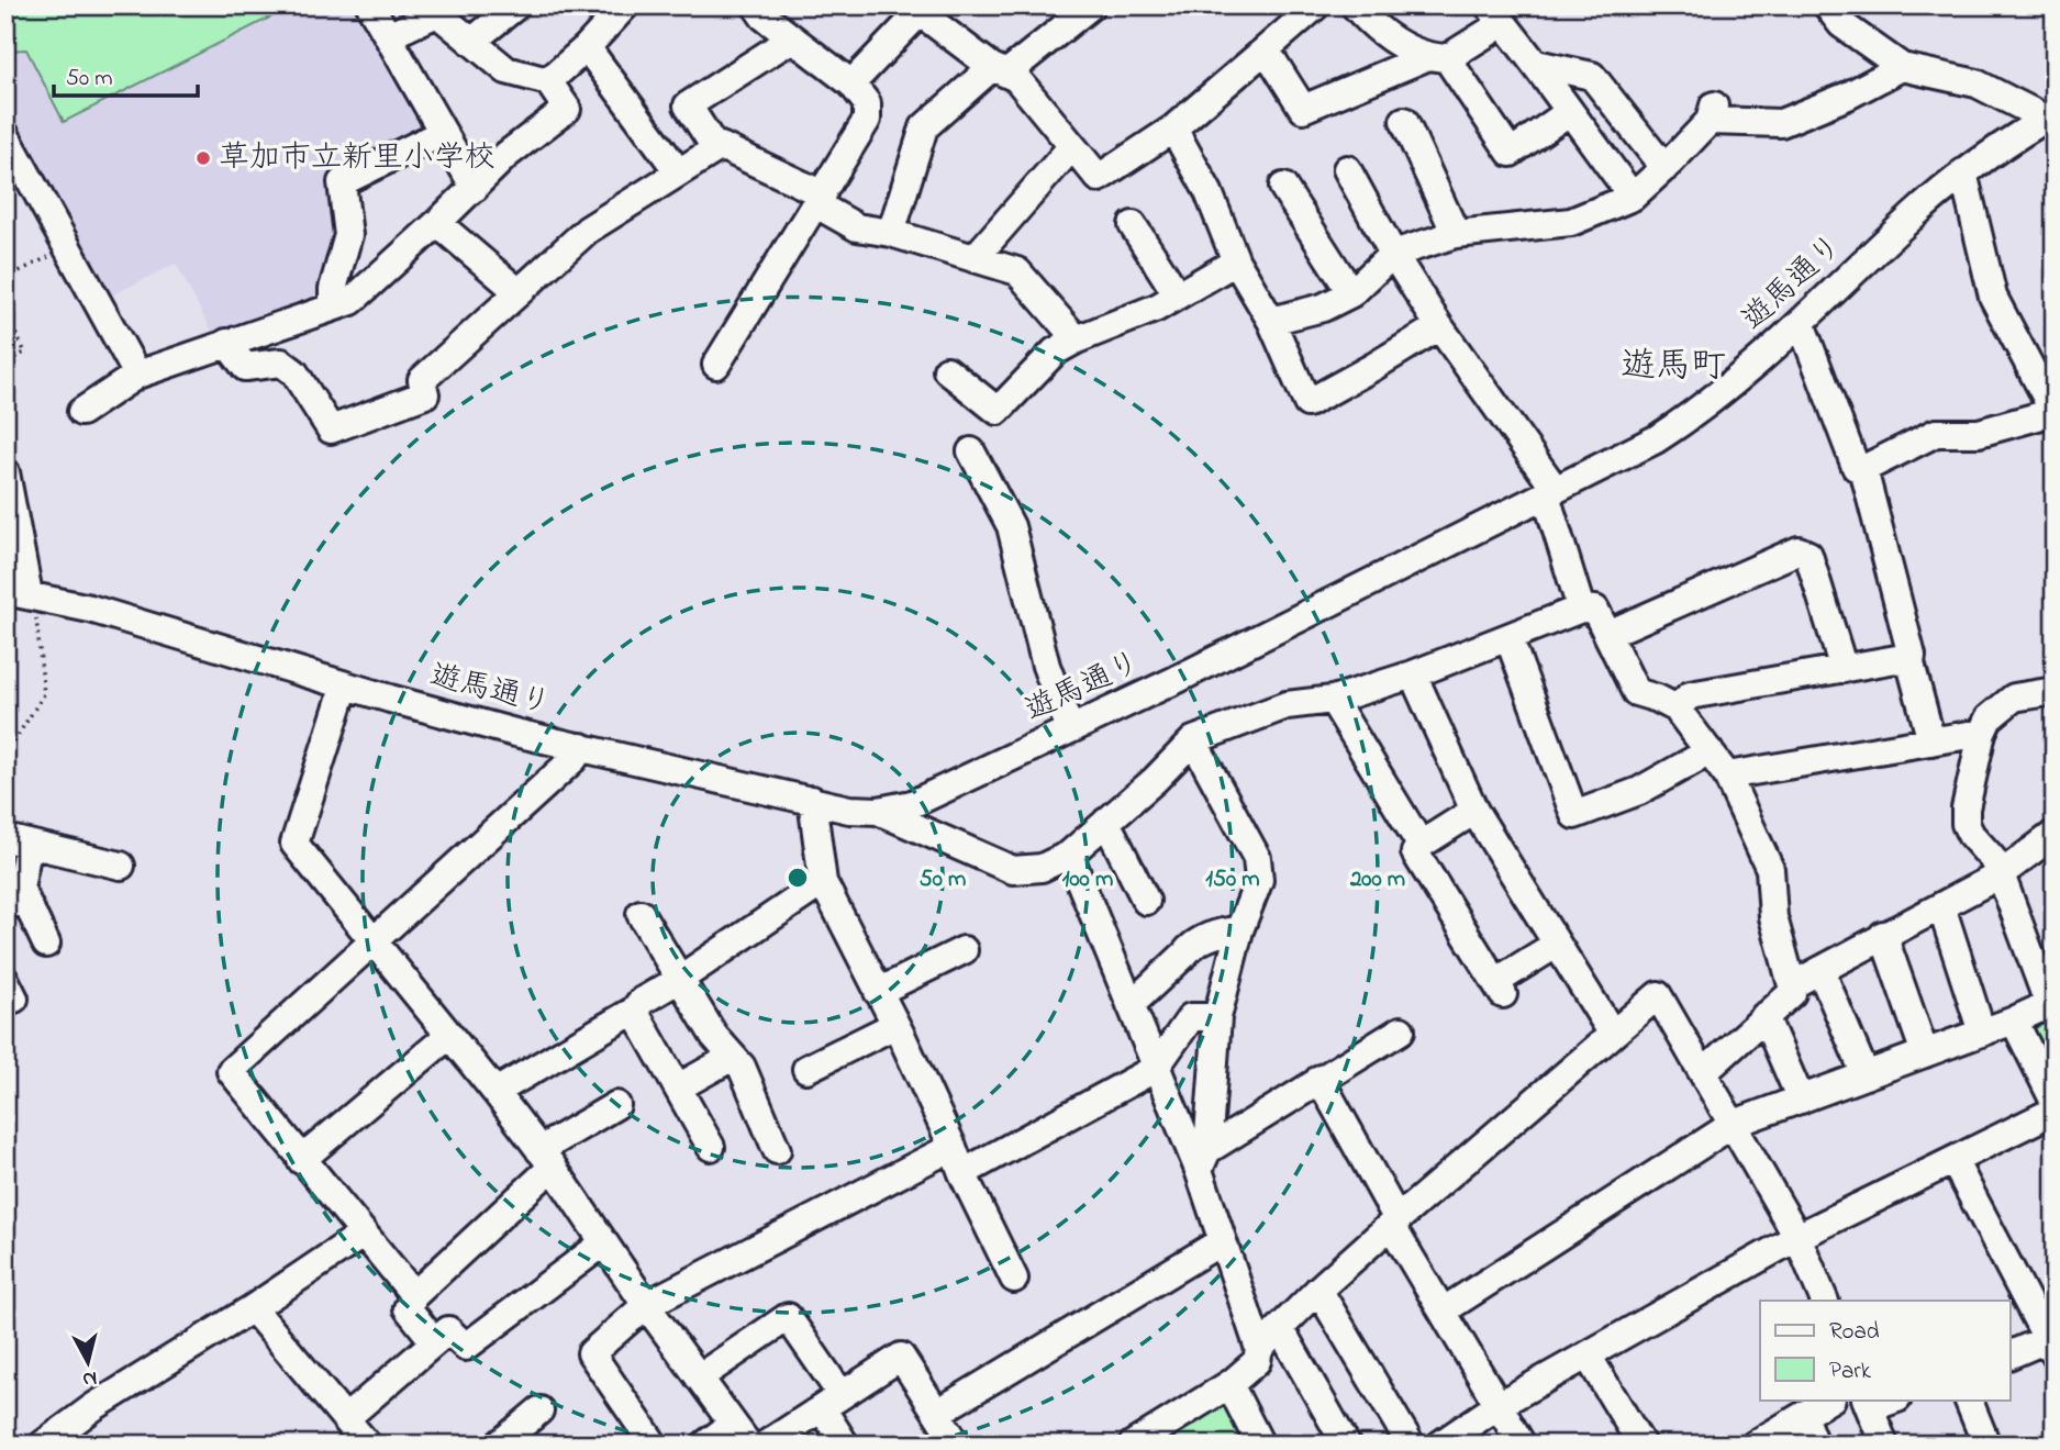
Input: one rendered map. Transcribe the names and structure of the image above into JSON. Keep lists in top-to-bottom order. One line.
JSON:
{"streets":{"street":["遊馬通り"]},"districts":["遊馬町"],"places":["草加市立新里小学校"],"legend":["Road","Park"],"scale_bar":"50 m","north":"bottom","rings":["50 m","100 m","150 m","200 m"]}
